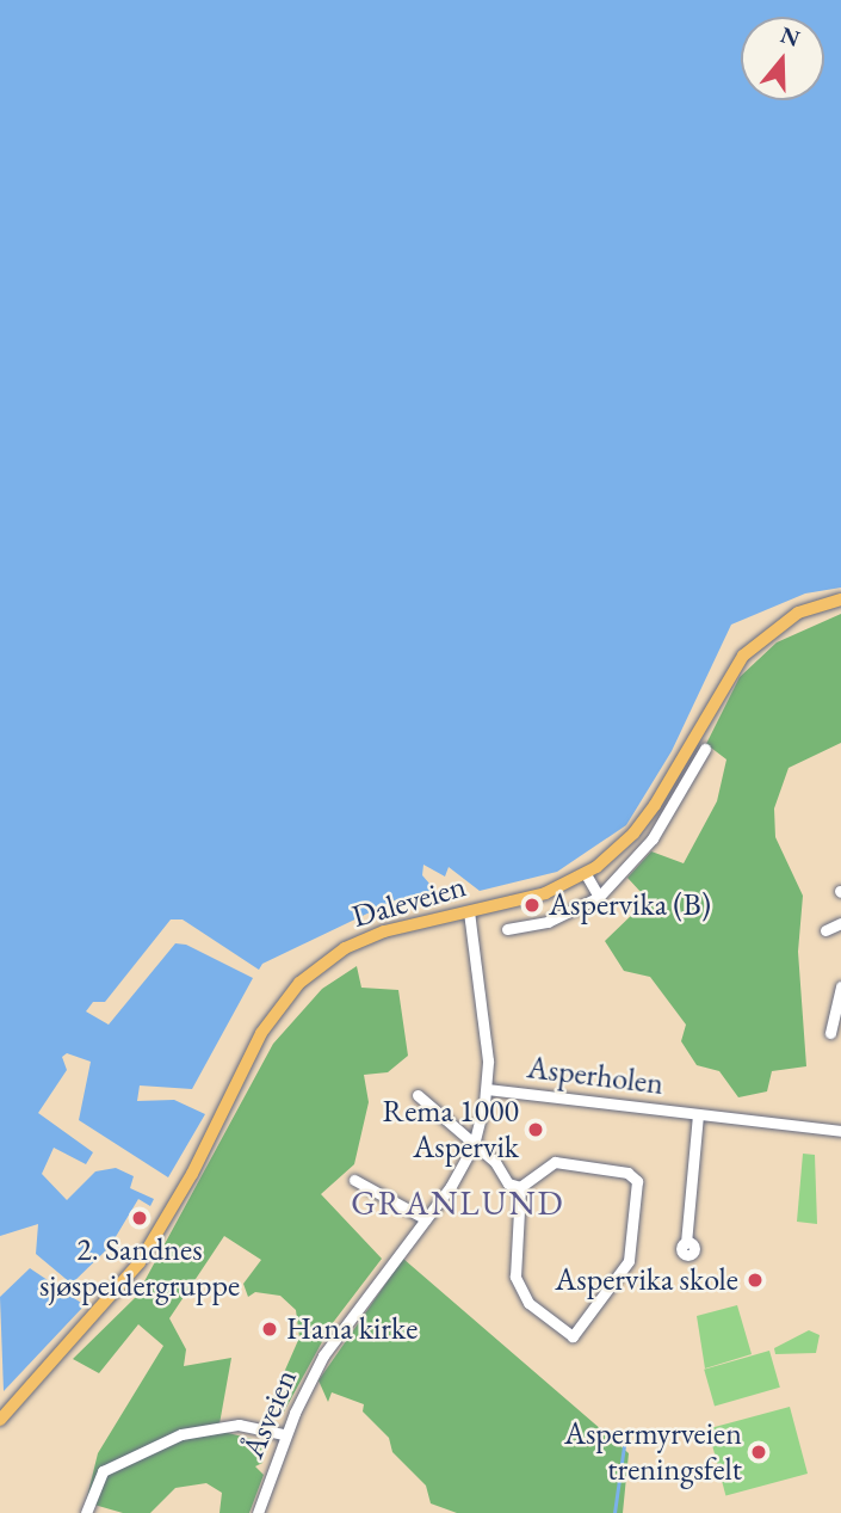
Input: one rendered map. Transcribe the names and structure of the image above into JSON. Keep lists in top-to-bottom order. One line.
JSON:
{"streets":{"main road":["Daleveien"],"street":["Asperholen","Åsveien"]},"crossings":[["Daleveien","Åsveien"],["Asperholen","Åsveien"]],"districts":["GRANLUND"],"places":["Aspervika (B)","Rema 1000 Aspervik","2. Sandnes sjøspeidergruppe","Aspervika skole","Hana kirke","Aspermyrveien treningsfelt"],"north":"top"}
